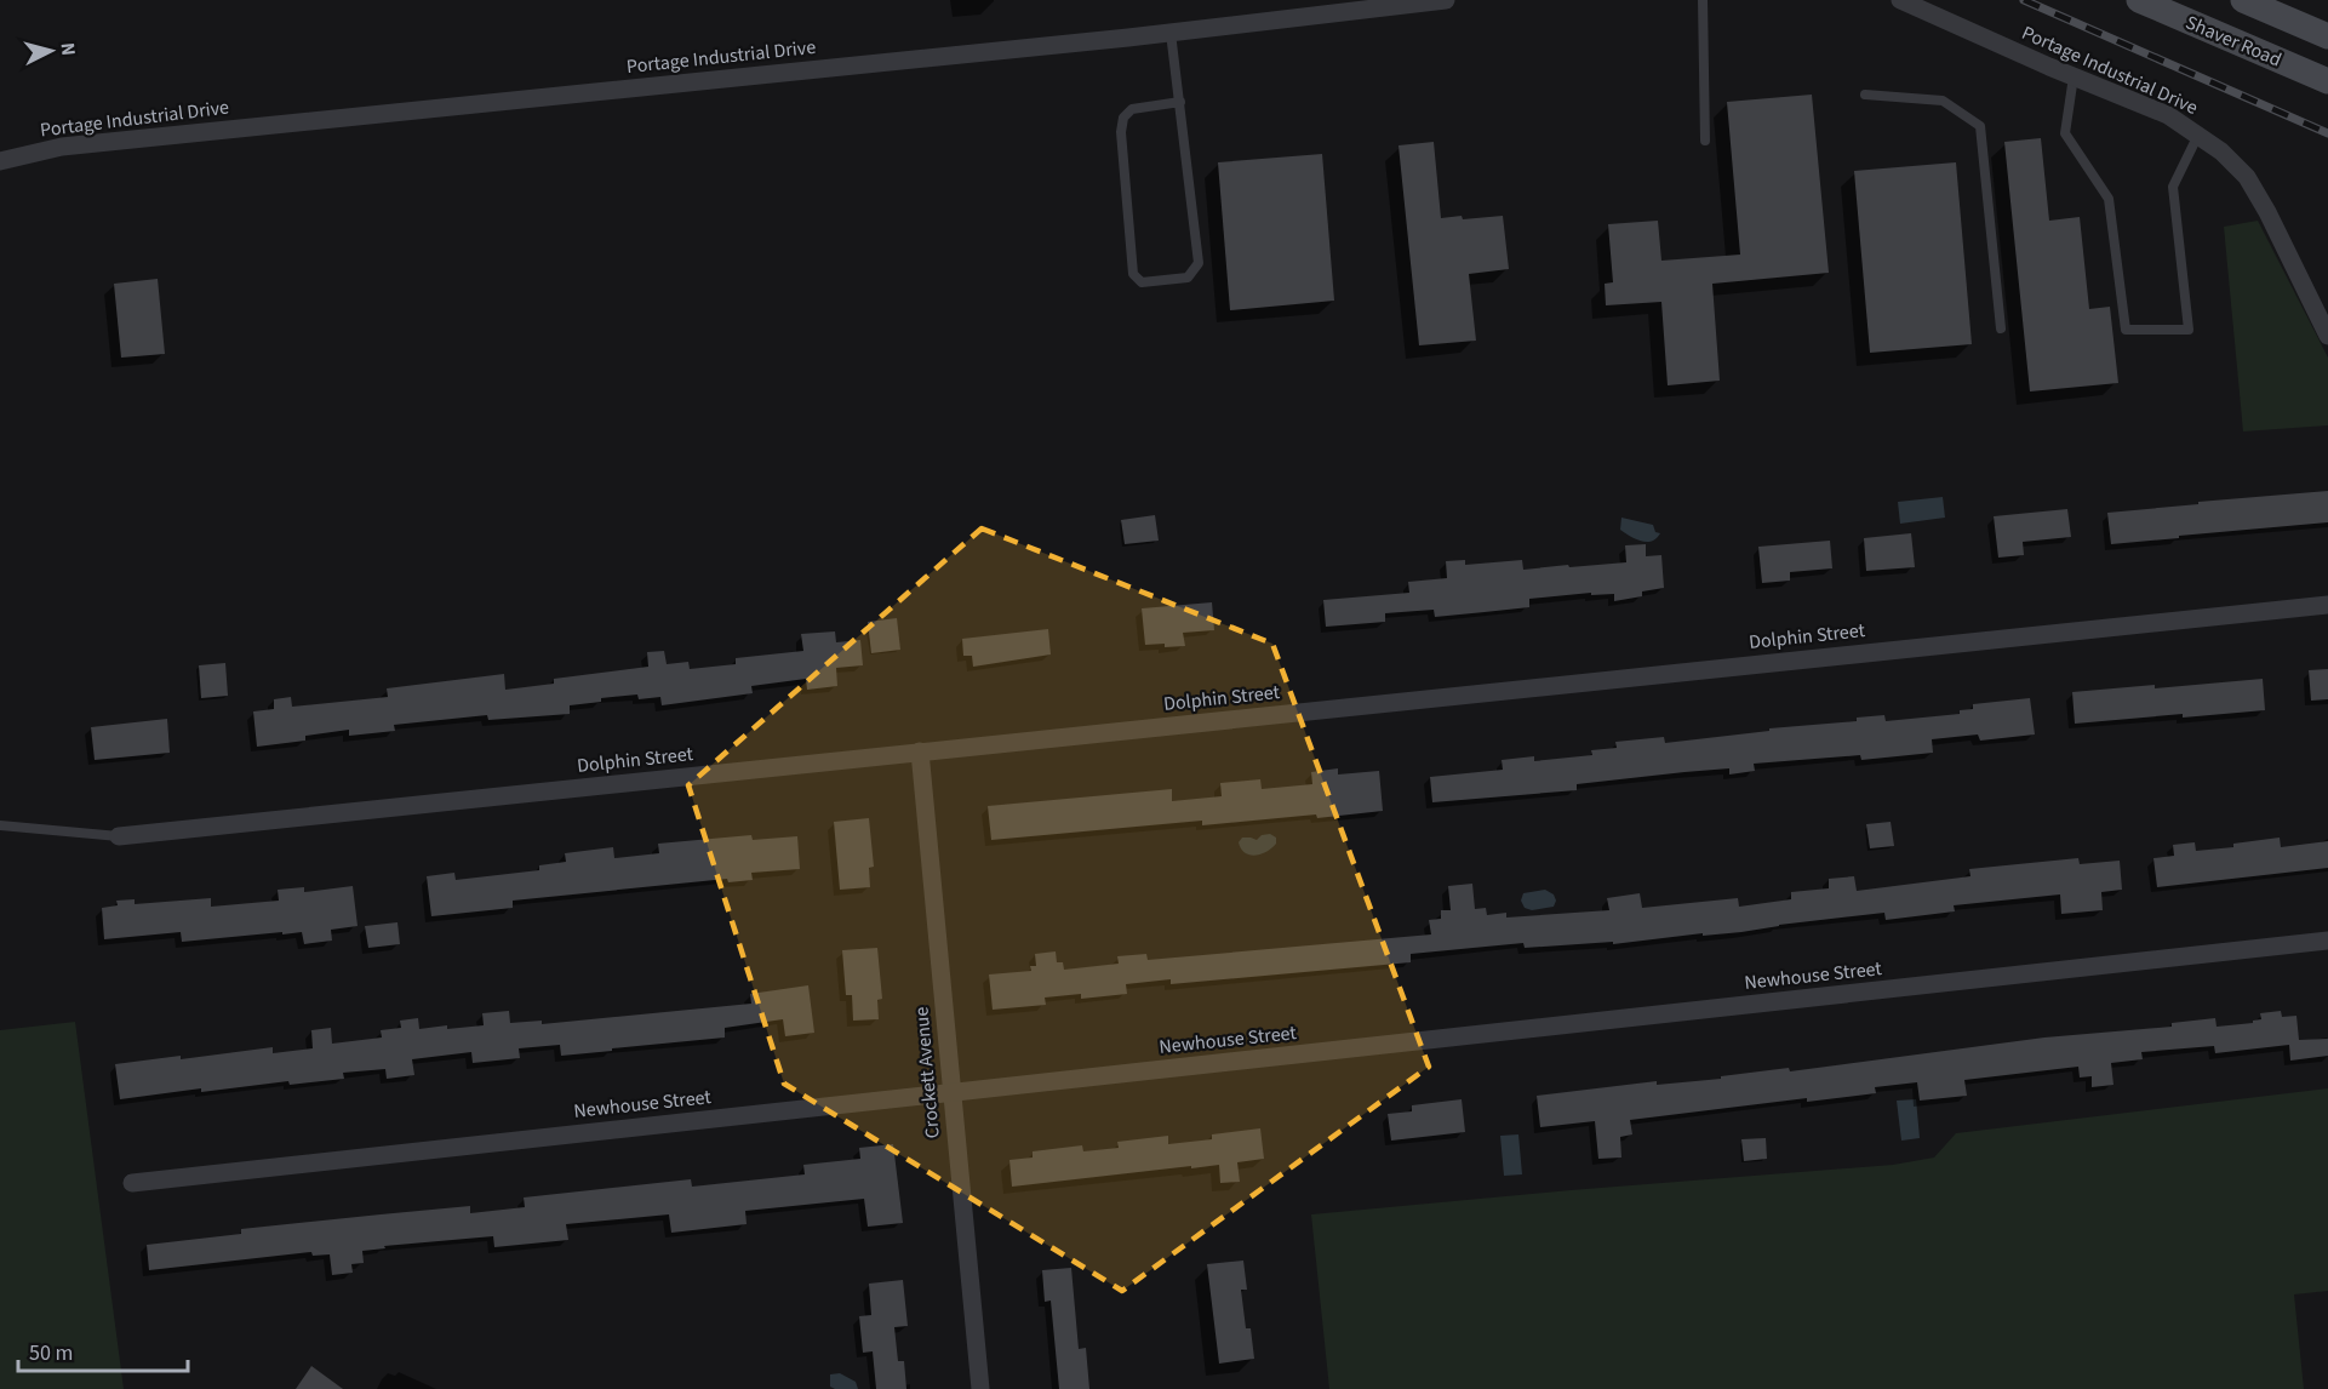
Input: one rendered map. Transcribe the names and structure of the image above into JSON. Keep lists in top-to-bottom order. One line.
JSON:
{"streets":{"main road":["Shaver Road"],"street":["Portage Industrial Drive","Dolphin Street","Newhouse Street","Crockett Avenue"]},"crossings":[["Dolphin Street","Crockett Avenue"],["Newhouse Street","Crockett Avenue"]],"scale_bar":"50 m","north":"right"}
